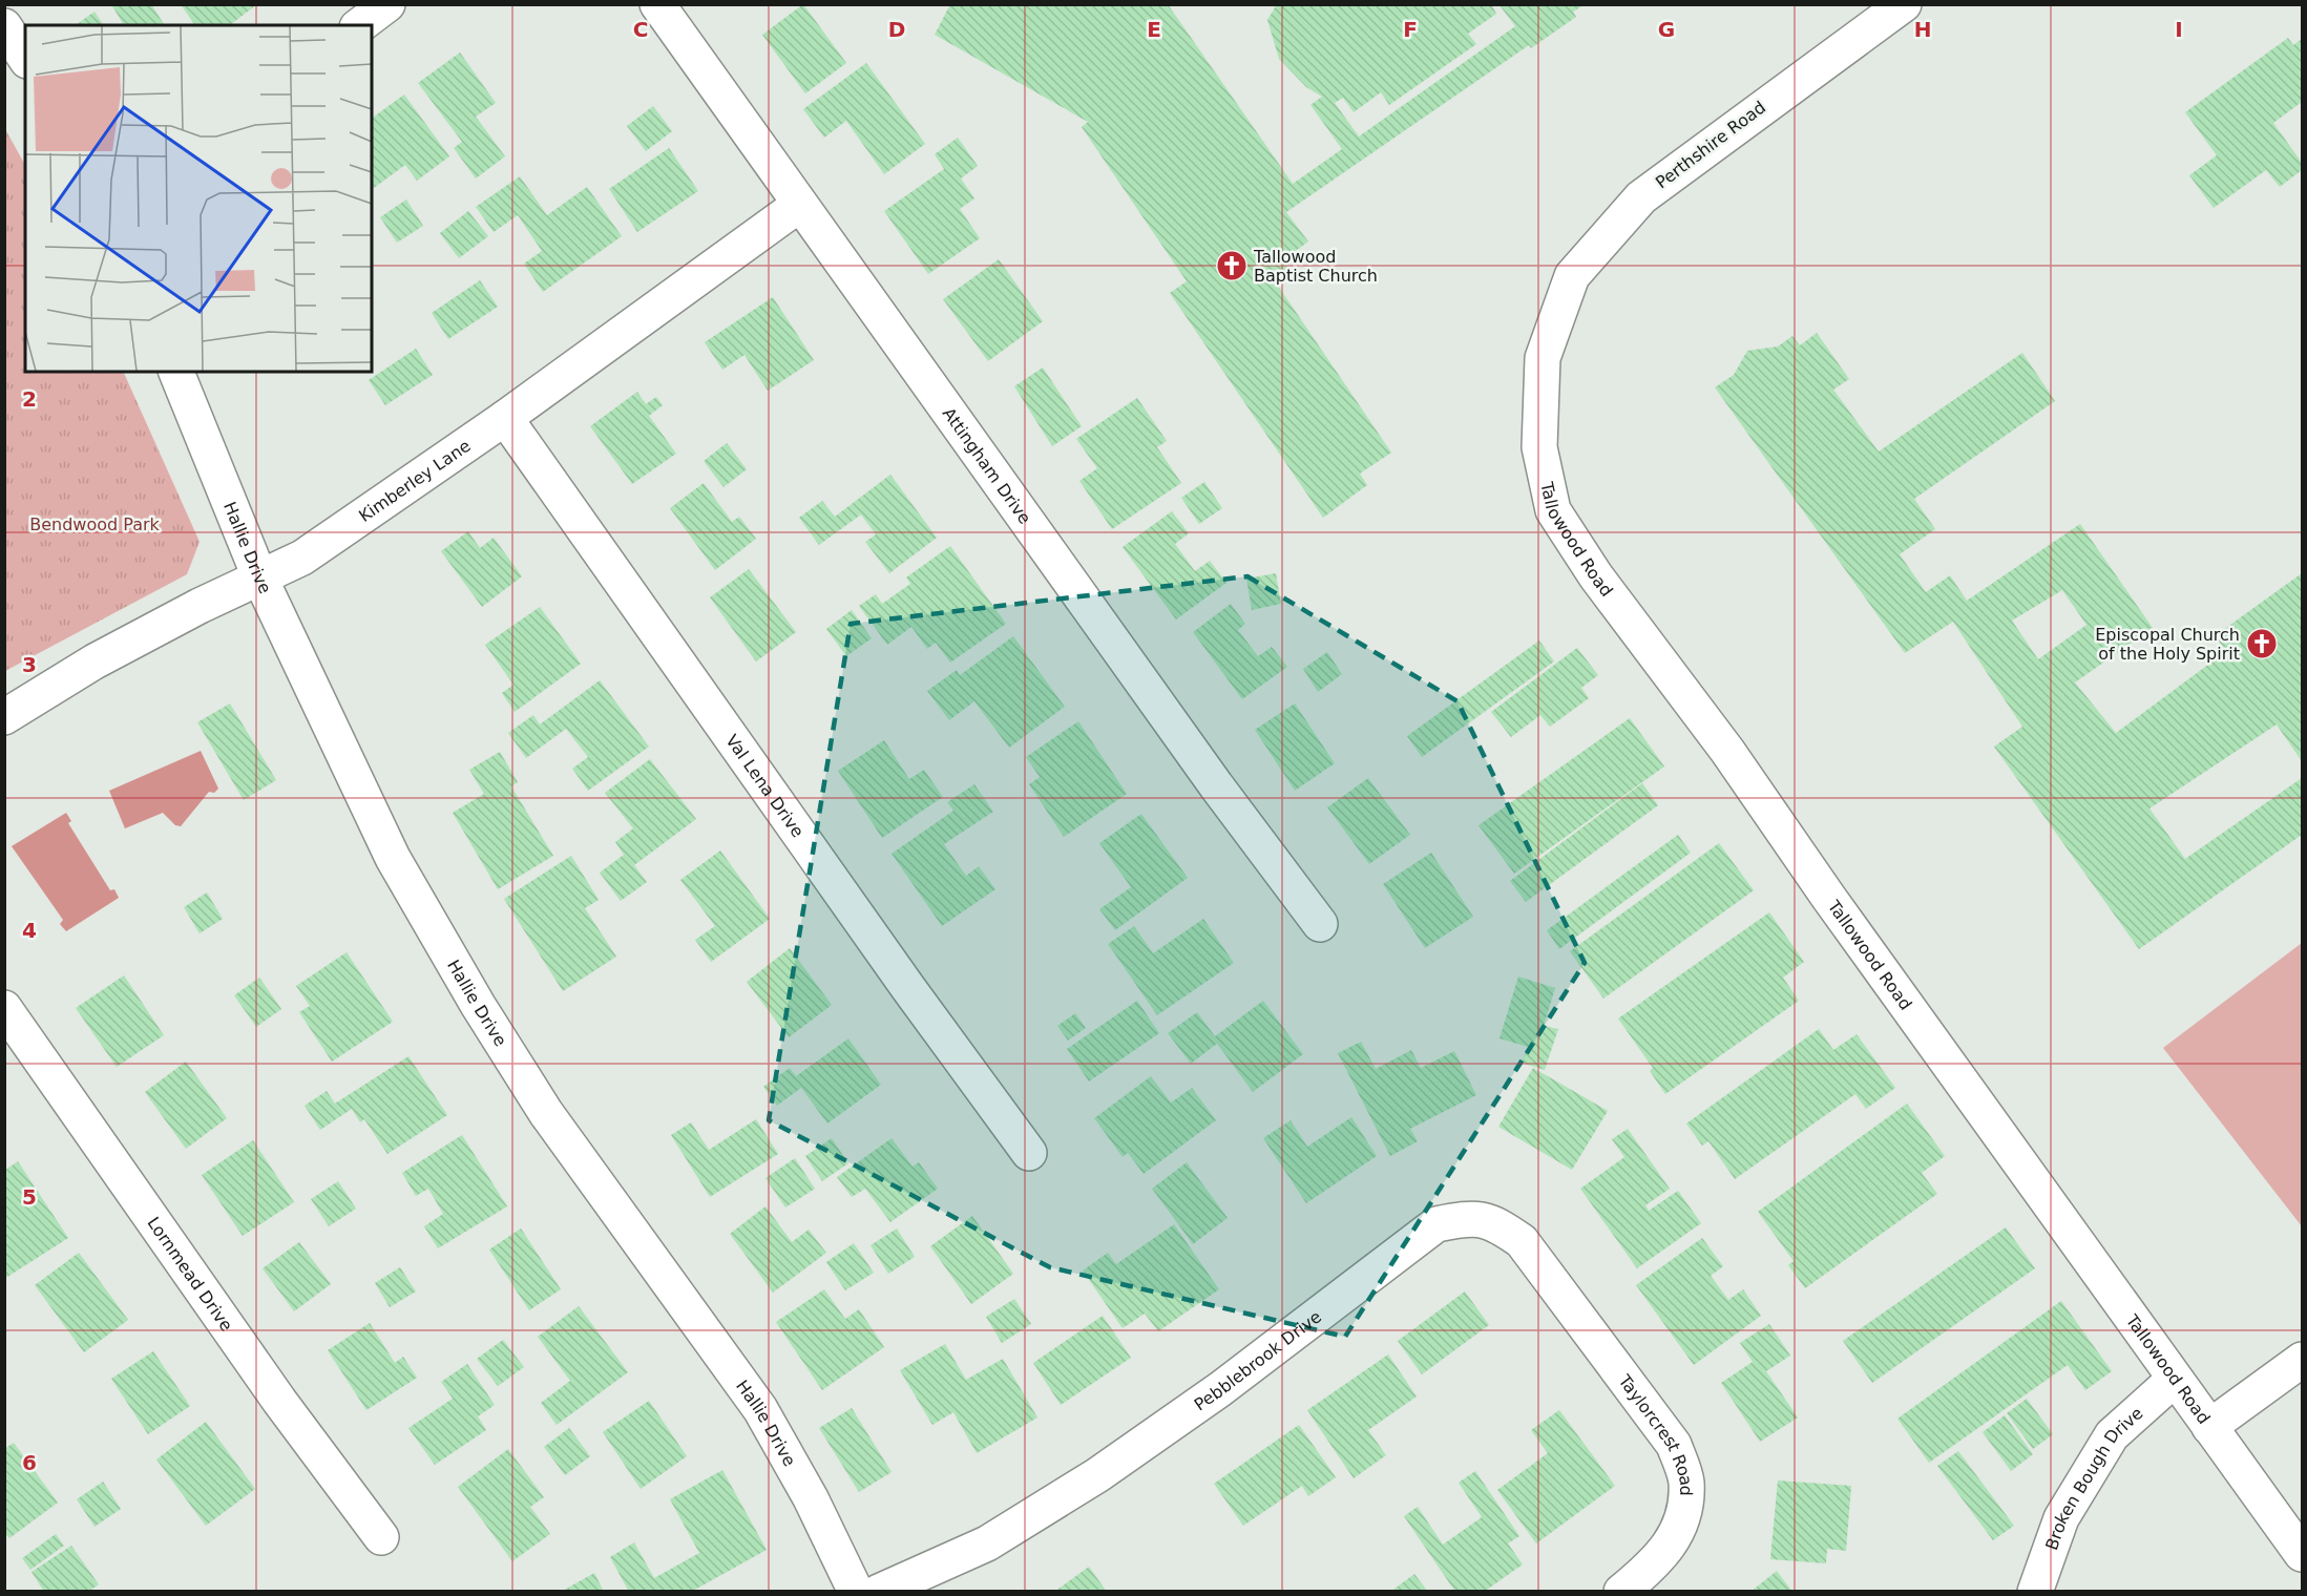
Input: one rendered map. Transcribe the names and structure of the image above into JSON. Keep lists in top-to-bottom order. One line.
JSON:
{"streets":{"street":["Perthshire Road","Attingham Drive","Kimberley Lane","Tallowood Road","Hallie Drive","Val Lena Drive","Lornmead Drive","Pebblebrook Drive","Taylorcrest Road","Broken Bough Drive"]},"crossings":[["Perthshire Road","Tallowood Road"],["Attingham Drive","Kimberley Lane"],["Kimberley Lane","Hallie Drive"],["Kimberley Lane","Val Lena Drive"],["Tallowood Road","Broken Bough Drive"],["Pebblebrook Drive","Taylorcrest Road"]],"parks":["Bendwood Park"],"places":{"church":["Tallowood Baptist Church","Episcopal Church of the Holy Spirit"]},"grid":{"columns":["C","D","E","F","G","H","I"],"rows":["2","3","4","5","6"]}}
